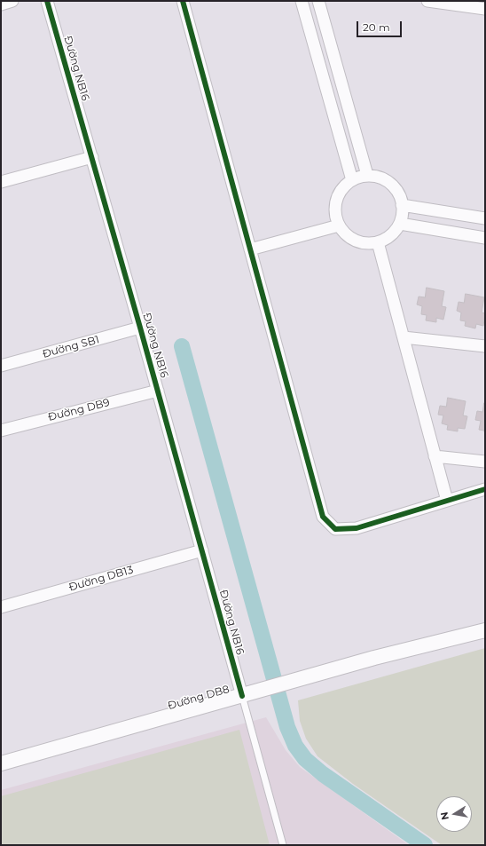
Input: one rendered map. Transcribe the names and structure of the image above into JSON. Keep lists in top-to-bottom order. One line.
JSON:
{"streets":{"street":["Đường NB16","Đường SB1","Đường DB9","Đường DB13","Đường DB8"]},"crossings":[["Đường NB16","Đường SB1"],["Đường NB16","Đường DB9"],["Đường NB16","Đường DB13"],["Đường NB16","Đường DB8"]],"scale_bar":"20 m","north":"left"}
